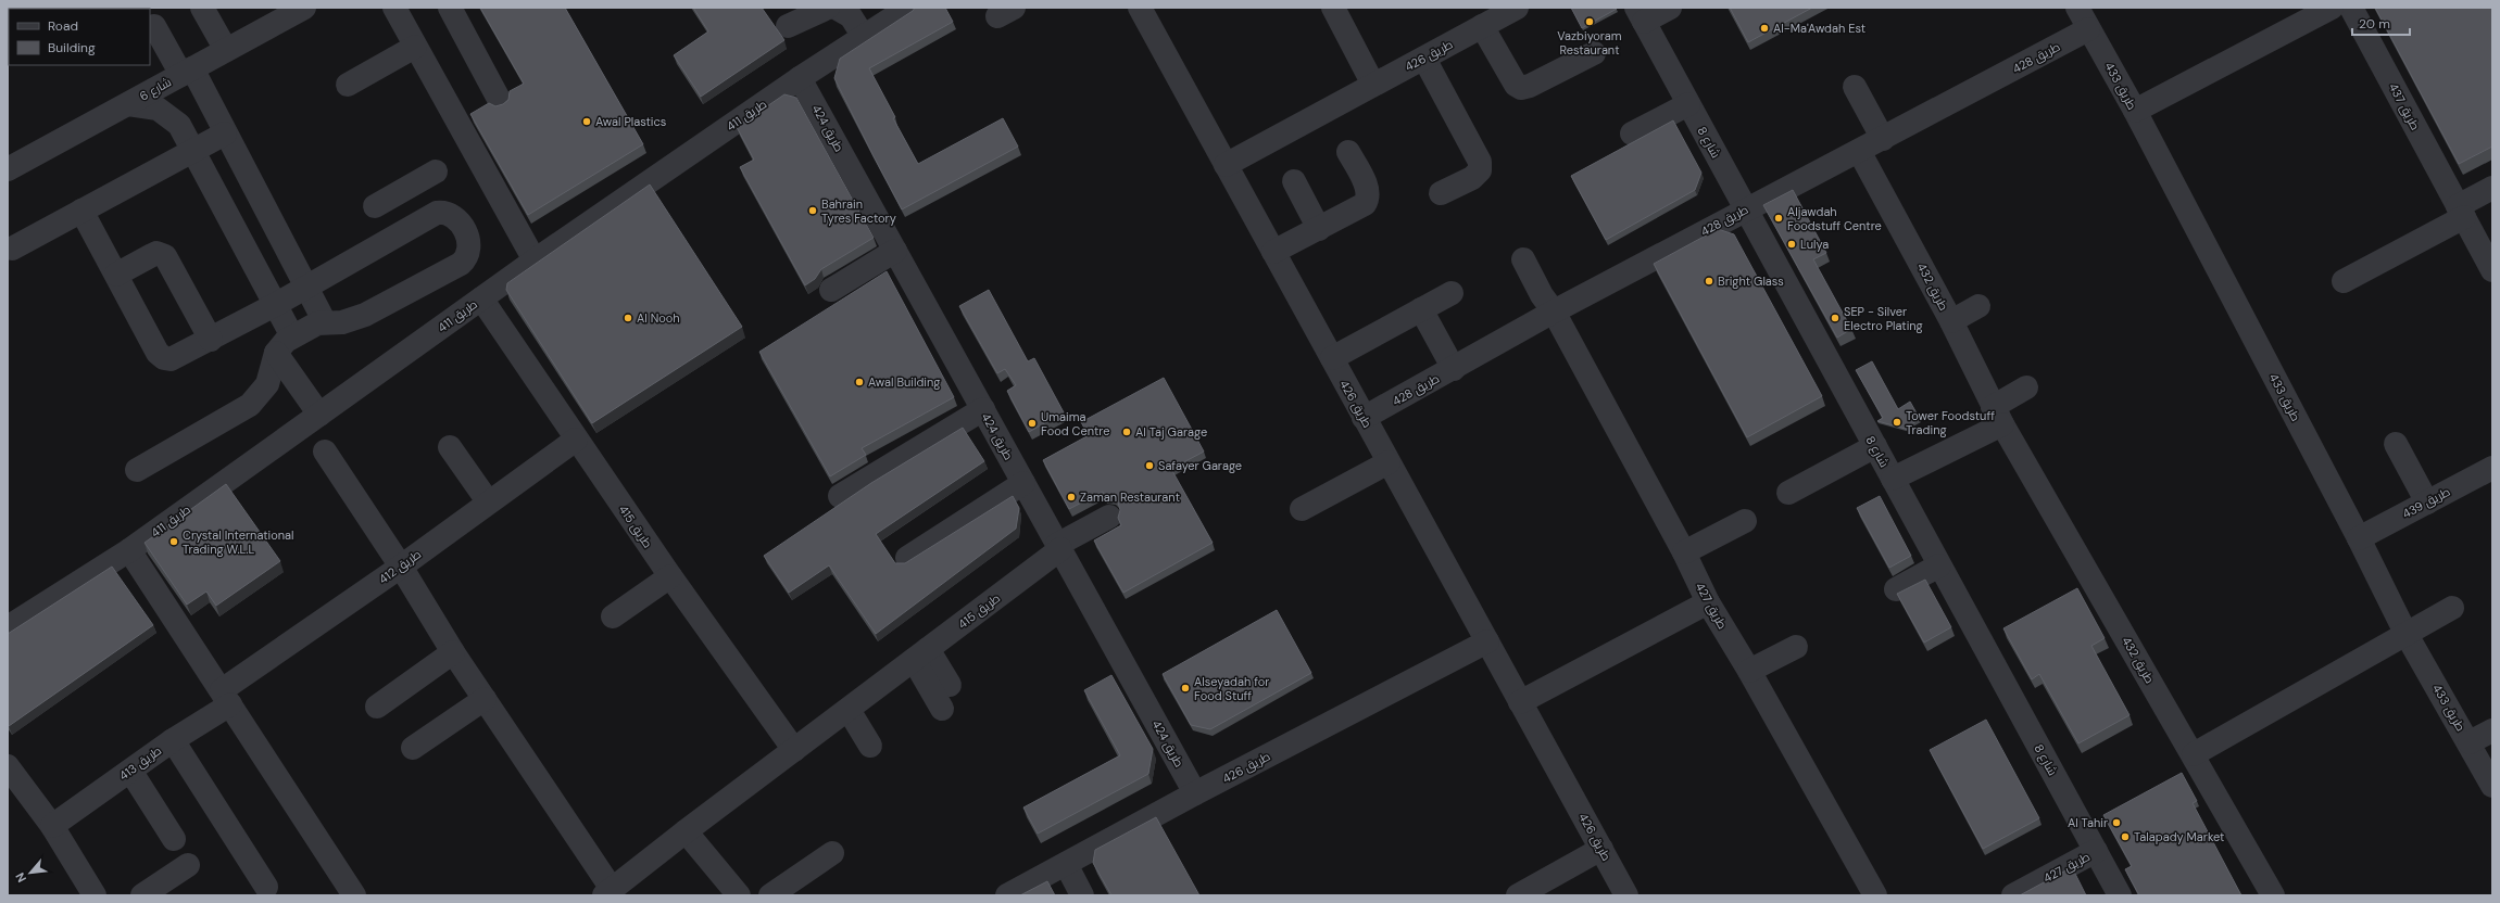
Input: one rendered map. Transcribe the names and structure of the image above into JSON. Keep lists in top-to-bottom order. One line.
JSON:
{"streets":{"street":["طريق 426","طريق 428","طريق 433","شارع 6","طريق 437","طريق 411","طريق 424","شارع 8","طريق 432","طريق 439","طريق 415","طريق 412","طريق 427","طريق 413"]},"crossings":[["طريق 426","طريق 428"],["طريق 426","طريق 424"],["طريق 428","طريق 433"],["طريق 428","شارع 8"],["طريق 428","طريق 432"],["طريق 428","طريق 427"],["طريق 433","طريق 439"],["طريق 411","طريق 424"],["طريق 411","طريق 415"],["طريق 424","طريق 415"],["شارع 8","طريق 427"],["طريق 415","طريق 412"],["طريق 412","طريق 413"]],"places":["Vazbiyoram Restaurant","Al-Ma'Awdah Est","Awal Plastics","Bahrain Tyres Factory","Aljawdah Foodstuff Centre","Lulya","Bright Glass","Al Nooh","SEP - Silver Electro Plating","Awal Building","Tower Foodstuff Trading","Umaima Food Centre","Al Taj Garage","Safayer Garage","Zaman Restaurant","Crystal International Trading W.L.L","Alseyadah for Food Stuff","Al Tahir","Talapady Market"],"legend":["Road","Building"],"scale_bar":"20 m","north":"bottom left"}
